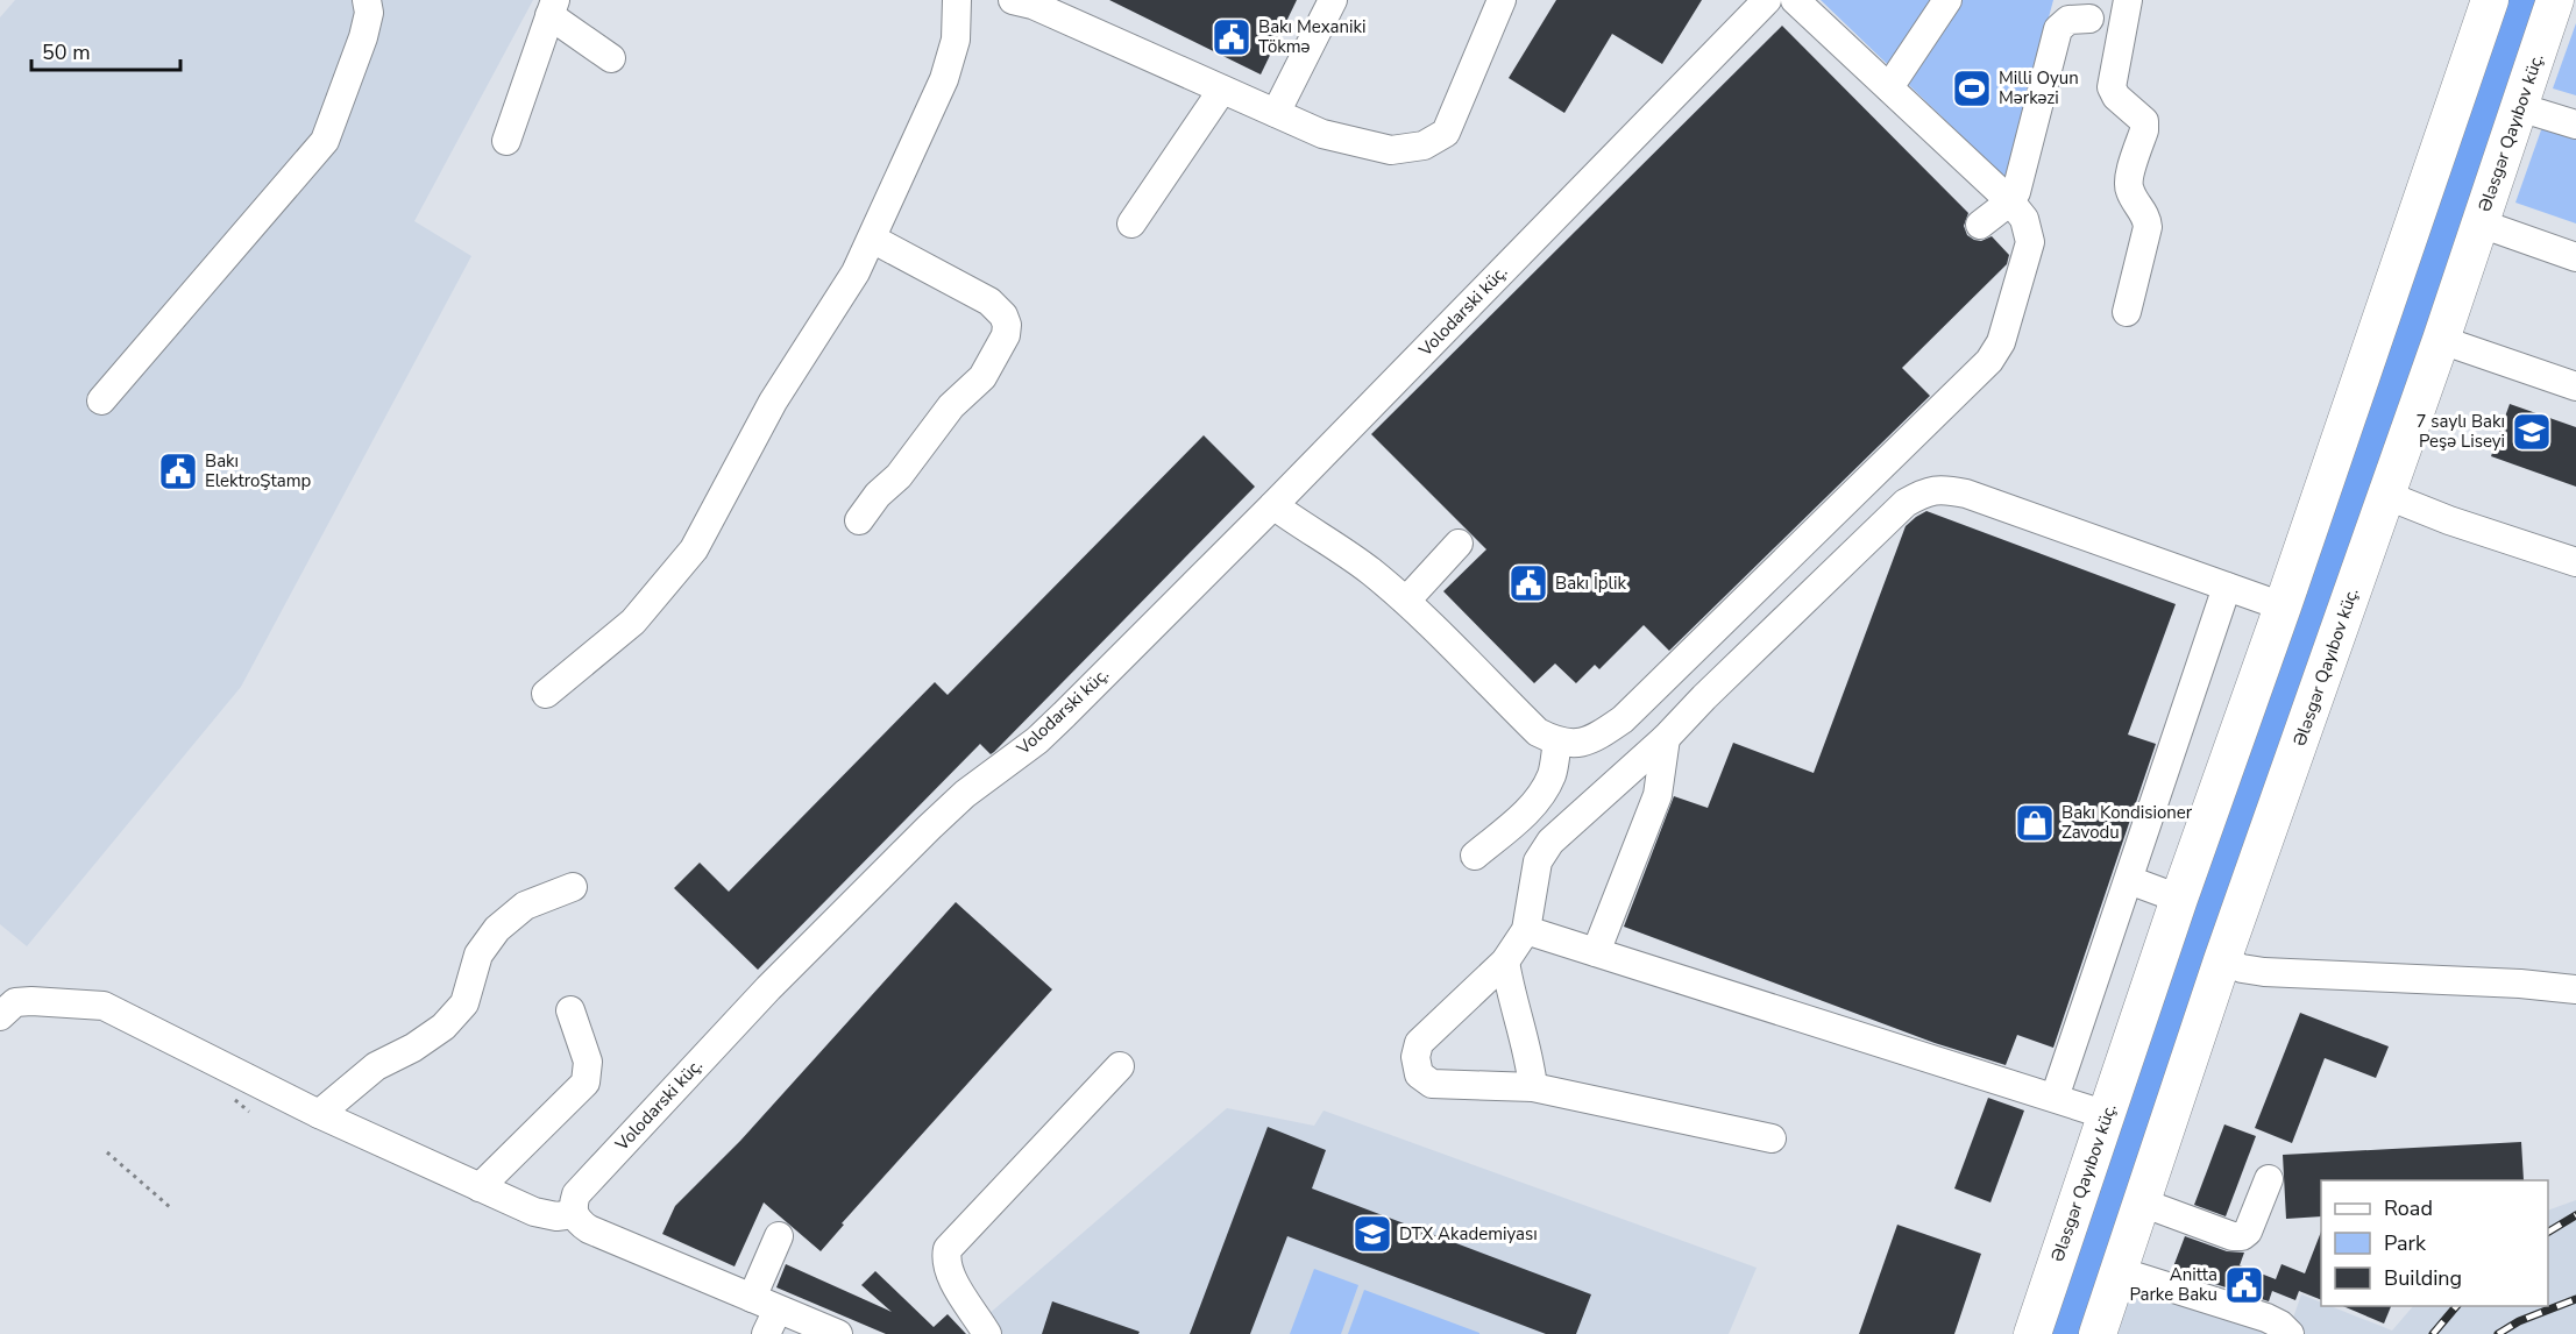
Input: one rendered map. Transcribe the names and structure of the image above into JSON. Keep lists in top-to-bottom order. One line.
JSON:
{"streets":{"main road":["Ələsgər Qayıbov küç."],"street":["Volodarski küç."]},"places":{"public building":["Bakı Mexaniki Tökmə","Bakı ElektroŞtamp","Bakı İplik","Anitta Parke Baku"],"sports":["Milli Oyun Mərkəzi"],"school or university":["7 saylı Bakı Peşə Liseyi","DTX Akademiyası"],"shop":["Bakı Kondisioner Zavodu"]},"legend":["Road","Park","Building"],"scale_bar":"50 m"}
